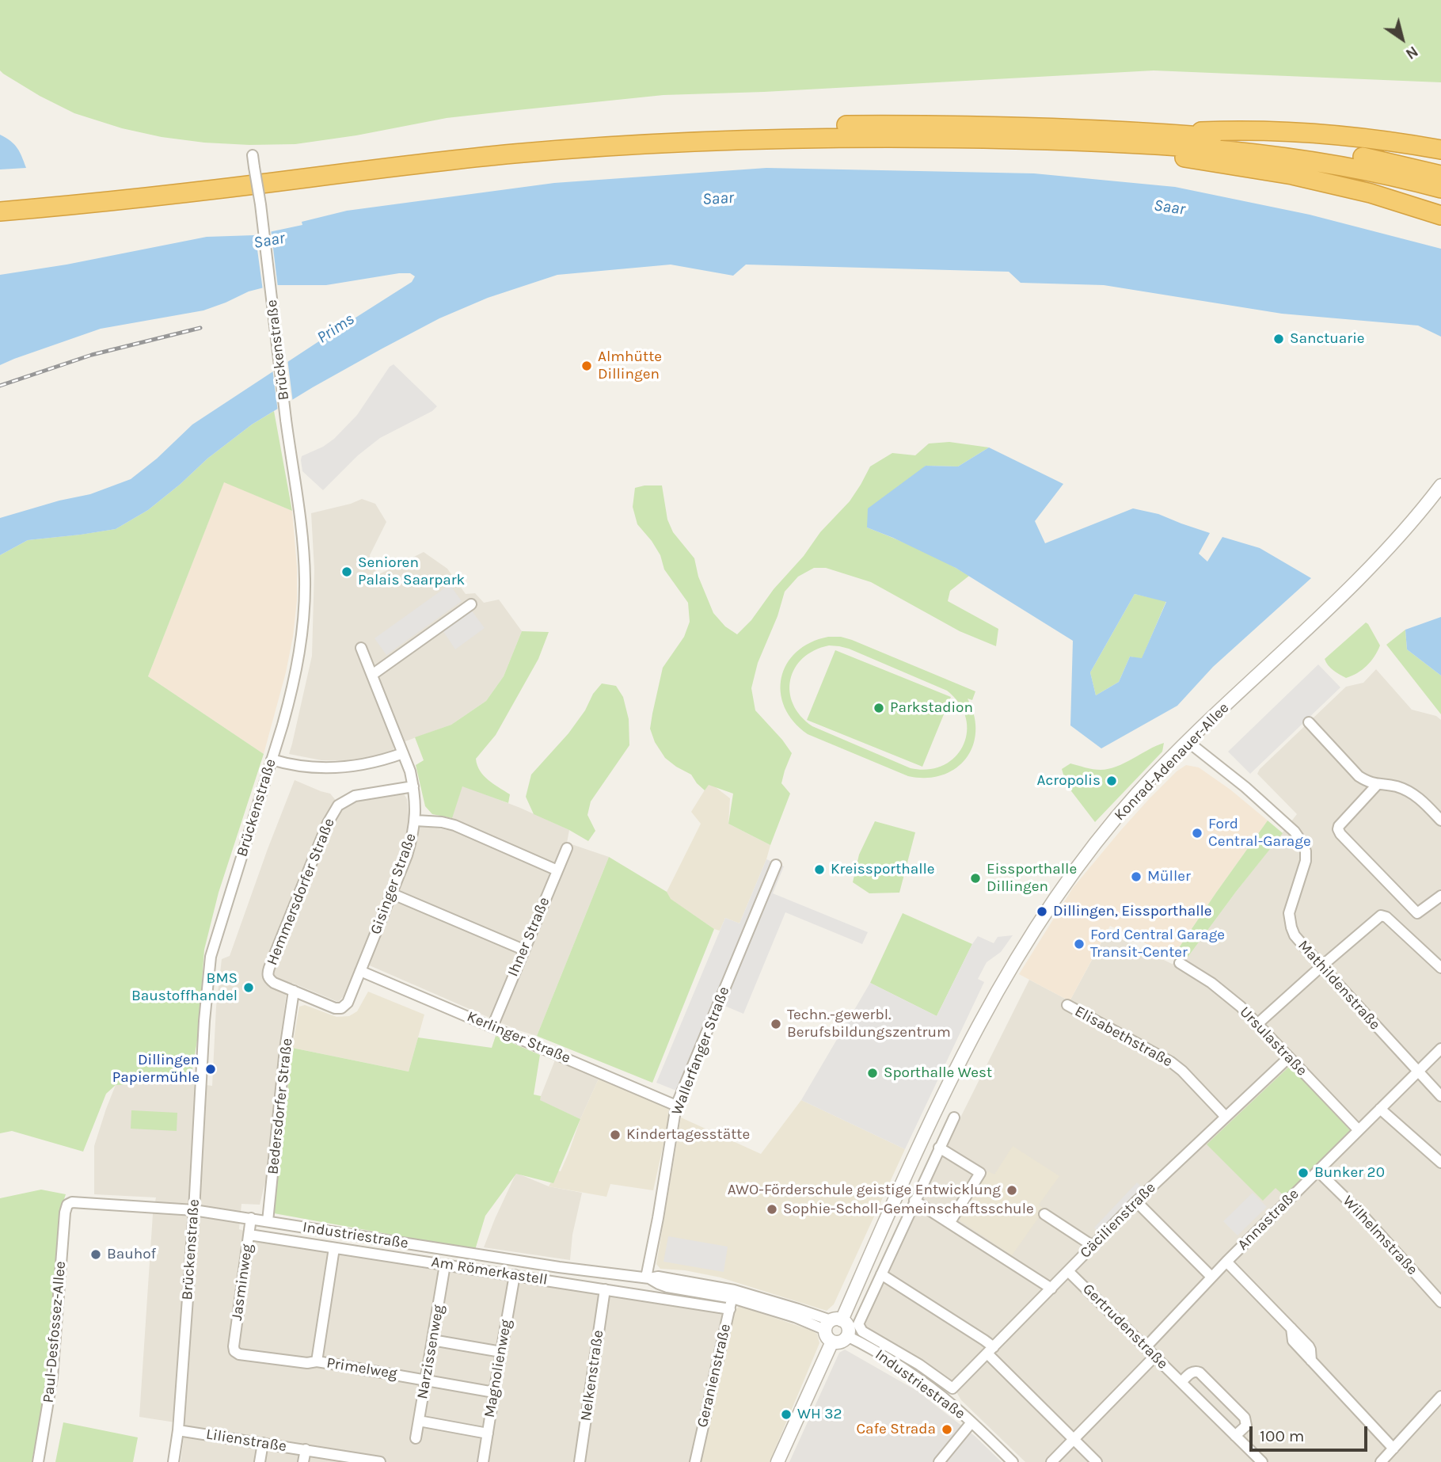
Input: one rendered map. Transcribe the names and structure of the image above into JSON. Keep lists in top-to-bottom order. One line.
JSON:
{"streets":{"street":["Brückenstraße","Konrad-Adenauer-Allee","Gisinger Straße","Hemmersdorfer Straße","Ihner Straße","Mathildenstraße","Elisabethstraße","Kerlinger Straße","Ursulastraße","Wallerfanger Straße","Bedersdorfer Straße","Annastraße","Cäcilienstraße","Industriestraße","Wilhelmstraße","Am Römerkastell","Jasminweg","Gertrudenstraße","Paul-Desfossez-Allee","Narzissenweg","Primelweg","Magnolienweg","Nelkenstraße","Geranienstraße","Lilienstraße"]},"crossings":[["Brückenstraße","Industriestraße"],["Brückenstraße","Lilienstraße"],["Konrad-Adenauer-Allee","Mathildenstraße"],["Konrad-Adenauer-Allee","Industriestraße"],["Gisinger Straße","Hemmersdorfer Straße"],["Gisinger Straße","Kerlinger Straße"],["Hemmersdorfer Straße","Bedersdorfer Straße"],["Ihner Straße","Kerlinger Straße"],["Mathildenstraße","Annastraße"],["Elisabethstraße","Cäcilienstraße"],["Kerlinger Straße","Wallerfanger Straße"],["Ursulastraße","Annastraße"],["Ursulastraße","Cäcilienstraße"],["Wallerfanger Straße","Industriestraße"],["Bedersdorfer Straße","Industriestraße"],["Annastraße","Wilhelmstraße"],["Annastraße","Gertrudenstraße"],["Cäcilienstraße","Gertrudenstraße"],["Industriestraße","Jasminweg"],["Industriestraße","Paul-Desfossez-Allee"],["Industriestraße","Geranienstraße"],["Am Römerkastell","Jasminweg"],["Am Römerkastell","Narzissenweg"],["Am Römerkastell","Magnolienweg"],["Am Römerkastell","Nelkenstraße"],["Am Römerkastell","Geranienstraße"],["Jasminweg","Primelweg"],["Narzissenweg","Primelweg"],["Primelweg","Magnolienweg"]],"water":["Saar","Prims"],"places":["Sanctuarie","Almhütte Dillingen","Senioren Palais Saarpark","Parkstadion","Acropolis","Ford Central-Garage","Kreissporthalle","Müller","Eissporthalle Dillingen","Dillingen, Eissporthalle","Ford Central Garage Transit-Center","BMS Baustoffhandel","Techn.-gewerbl. Berufsbildungszentrum","Dillingen Papiermühle","Sporthalle West","Kindertagesstätte","Bunker 20","AWO-Förderschule geistige Entwicklung","Sophie-Scholl-Gemeinschaftsschule","Bauhof","WH 32","Cafe Strada"],"scale_bar":"100 m","north":"bottom right"}
